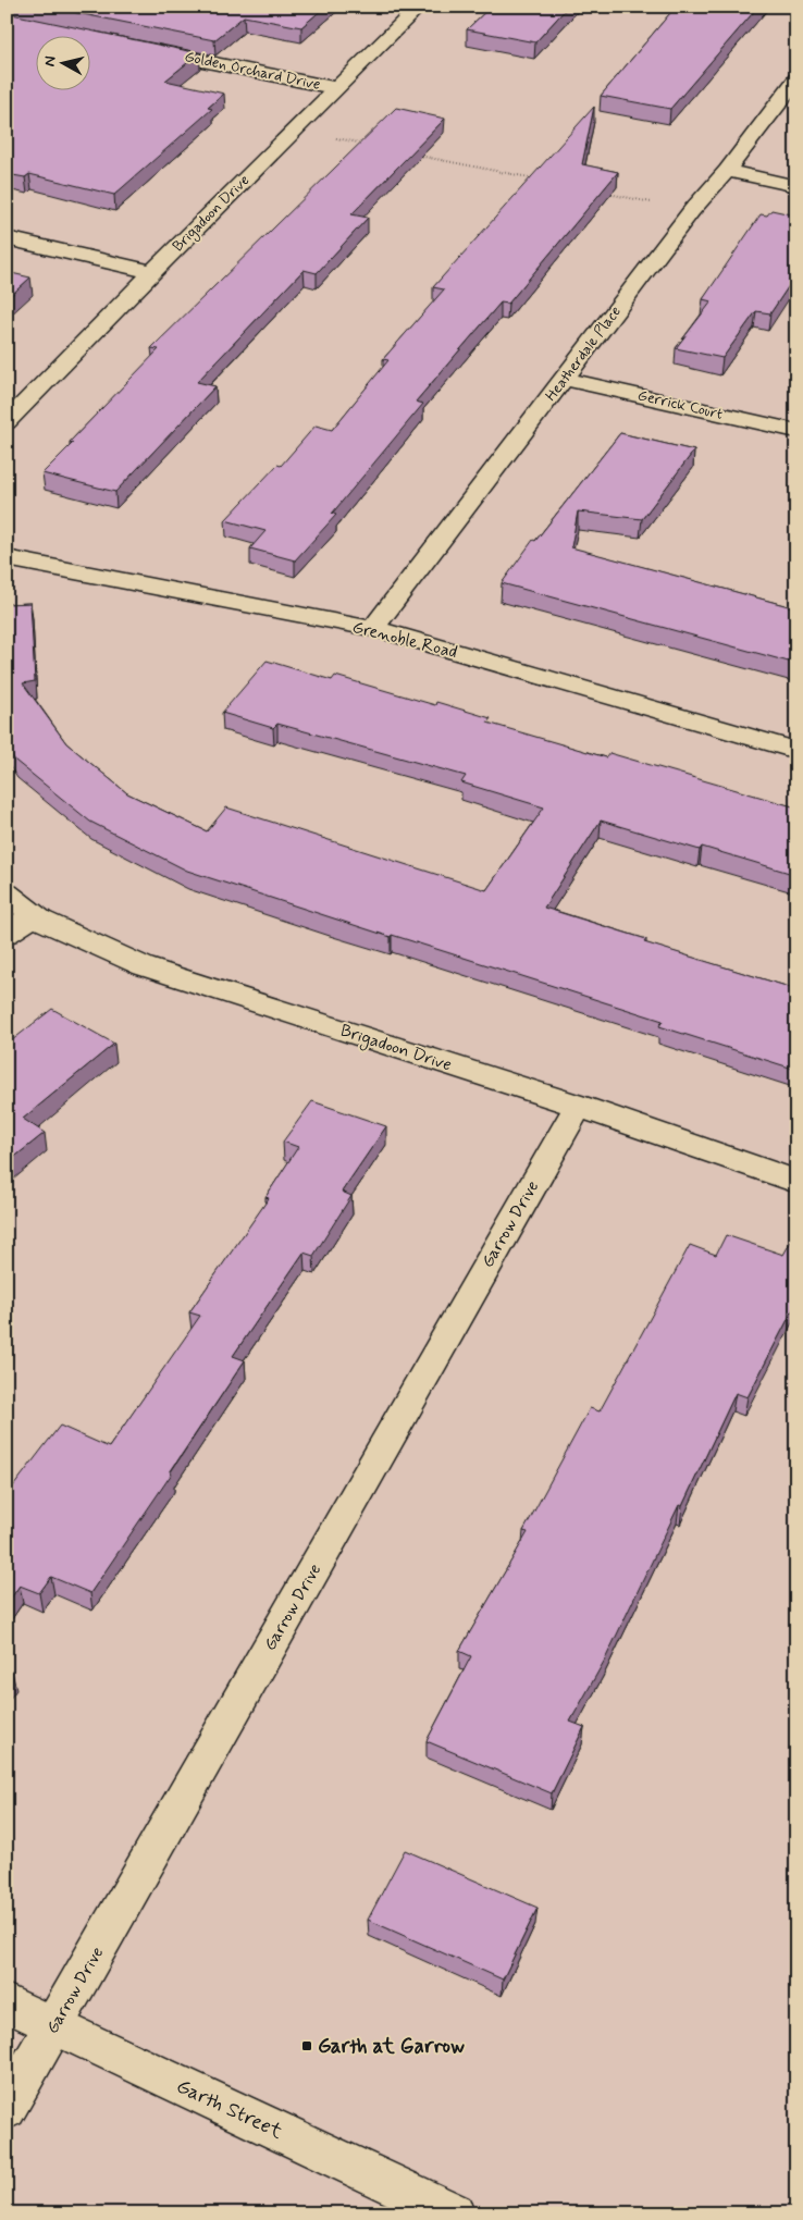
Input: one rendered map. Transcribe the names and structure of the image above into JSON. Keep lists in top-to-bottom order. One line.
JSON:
{"streets":{"street":["Golden Orchard Drive","Brigadoon Drive","Heatherdale Place","Gerrick Court","Grenoble Road","Garrow Drive","Garth Street"]},"crossings":[["Golden Orchard Drive","Brigadoon Drive"],["Brigadoon Drive","Garrow Drive"],["Heatherdale Place","Gerrick Court"],["Heatherdale Place","Grenoble Road"],["Garrow Drive","Garth Street"]],"places":{"transit":["Garth at Garrow"]},"north":"left"}
